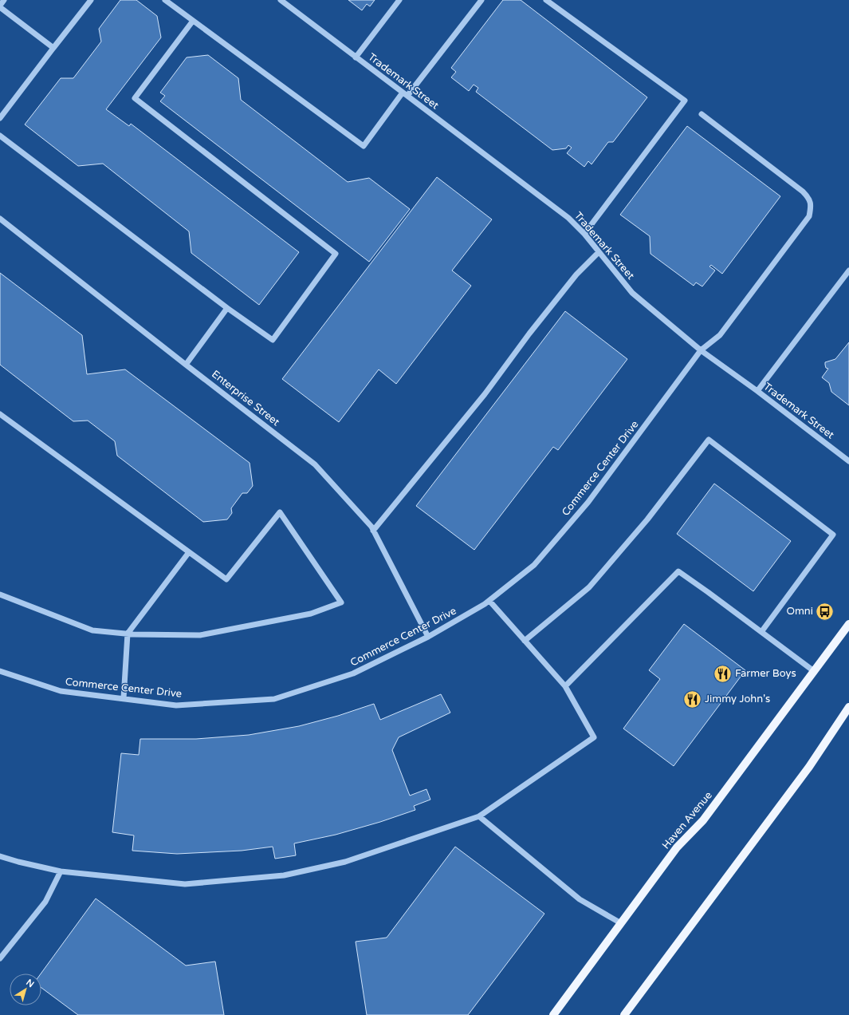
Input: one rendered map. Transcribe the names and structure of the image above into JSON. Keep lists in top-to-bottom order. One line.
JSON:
{"streets":{"main road":["Haven Avenue"],"street":["Trademark Street","Enterprise Street","Commerce Center Drive"]},"crossings":[["Trademark Street","Commerce Center Drive"],["Enterprise Street","Commerce Center Drive"]],"places":{"bus stop":["Omni"],"restaurant":["Farmer Boys","Jimmy John's"]},"north":"top right"}
